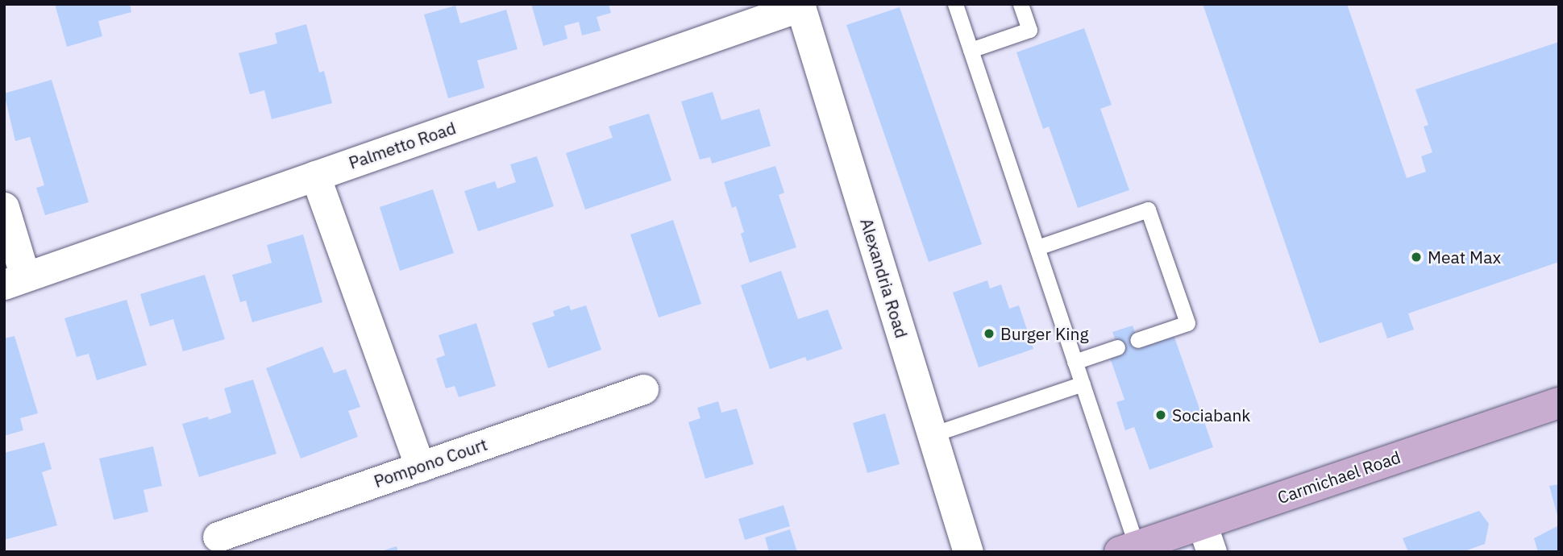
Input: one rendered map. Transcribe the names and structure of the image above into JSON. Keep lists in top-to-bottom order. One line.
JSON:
{"streets":{"main road":["Carmichael Road"],"street":["Palmetto Road","Alexandria Road","Pompono Court"]},"crossings":[["Palmetto Road","Alexandria Road"]],"places":["Meat Max","Burger King","Sociabank"]}
